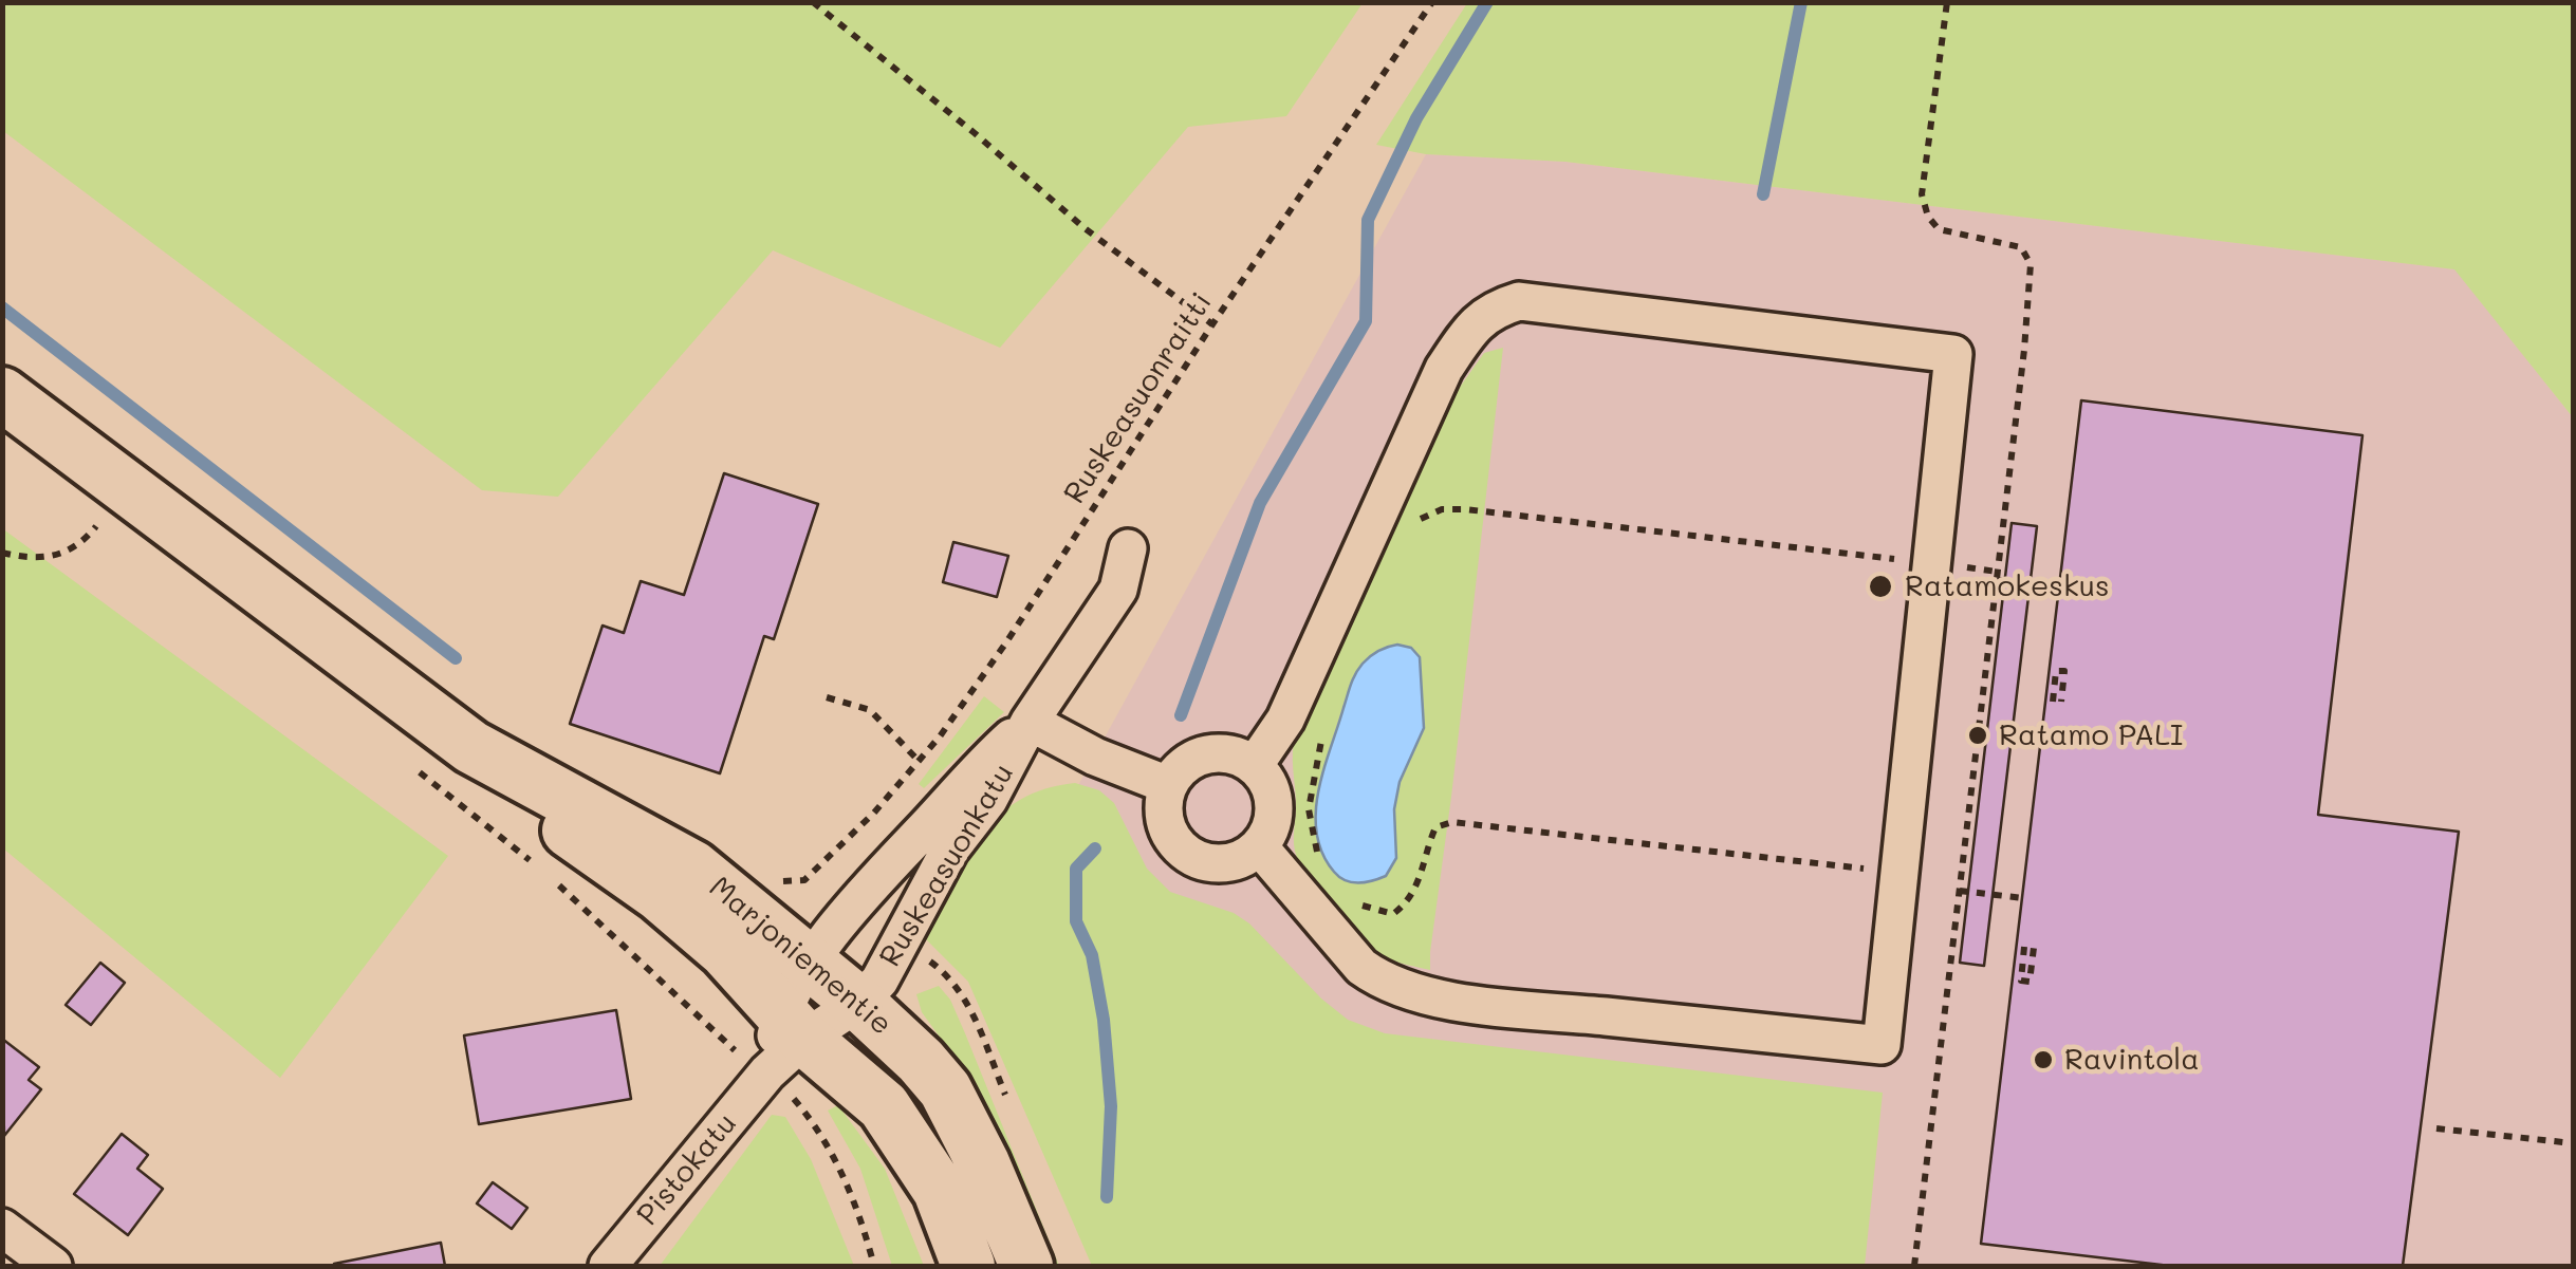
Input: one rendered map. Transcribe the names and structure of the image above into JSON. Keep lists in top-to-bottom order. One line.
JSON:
{"streets":{"street":["Ruskeasuonkatu","Marjoniementie","Pistokatu"],"path":["Ruskeasuonraitti"]},"crossings":[["Ruskeasuonkatu","Marjoniementie"],["Ruskeasuonkatu","Pistokatu"],["Marjoniementie","Pistokatu"]],"places":["Ratamokeskus","Ratamo PALI","Ravintola"]}
